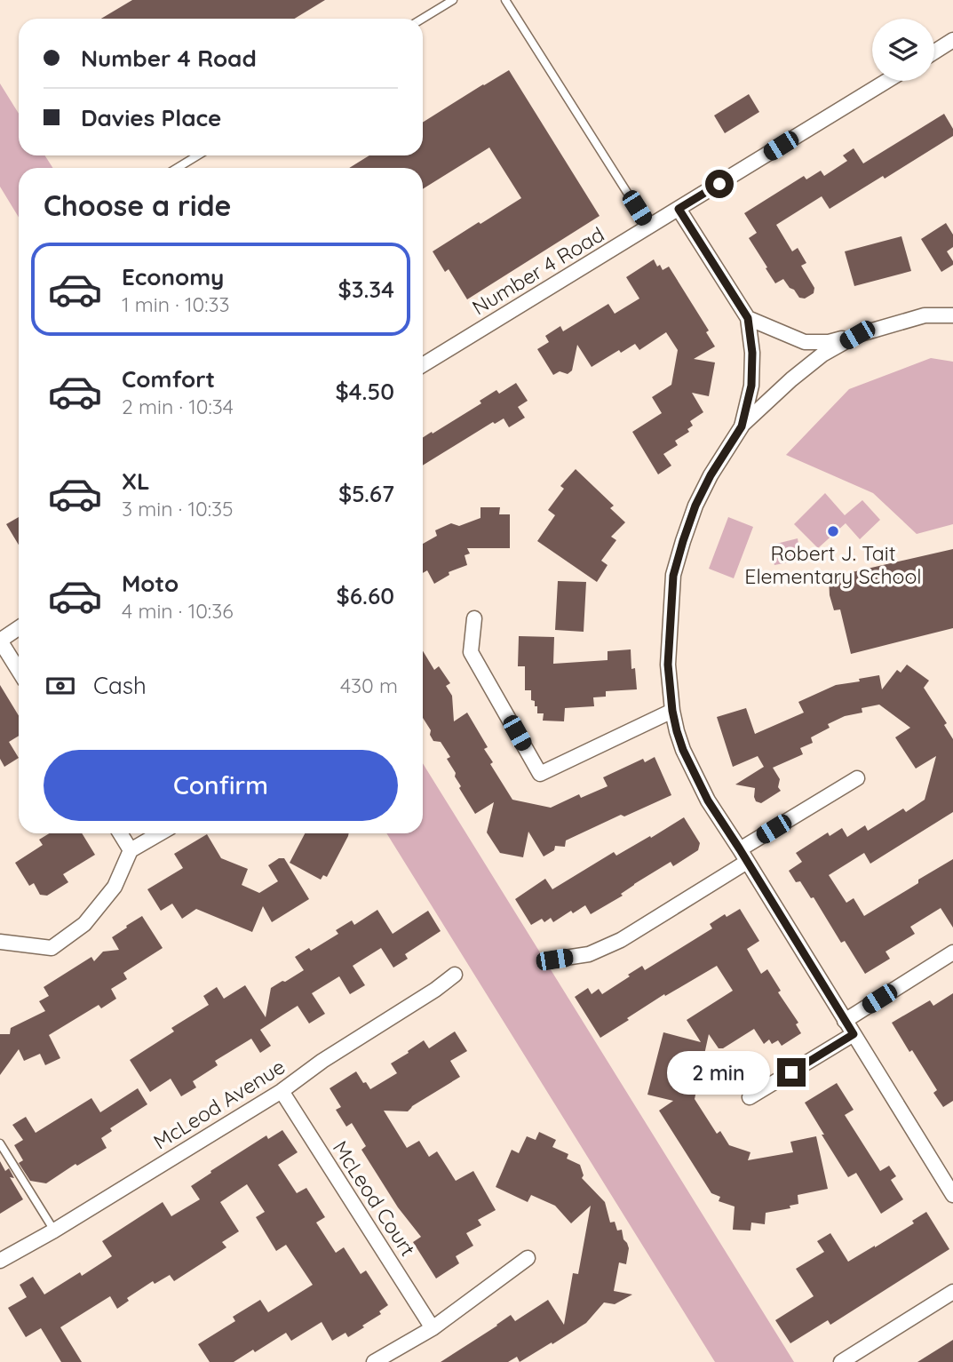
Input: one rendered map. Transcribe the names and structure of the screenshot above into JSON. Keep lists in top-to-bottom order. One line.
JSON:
{"streets":{"street":["Number 4 Road","McLeod Avenue","McLeod Court"]},"crossings":[["McLeod Avenue","McLeod Court"]],"places":["Robert J. Tait Elementary School"],"page":{"banner":["Number 4 Road","Davies Place"],"heading":"Choose a ride","list":[{"name":"Economy","note":"1 min · 10:33","value":"$3.34"},{"name":"Comfort","note":"2 min · 10:34","value":"$4.50"},{"name":"XL","note":"3 min · 10:35","value":"$5.67"},{"name":"Moto","note":"4 min · 10:36","value":"$6.60"}],"pay":["Cash","430 m"],"buttons":"Confirm","bubble":"2 min"}}
